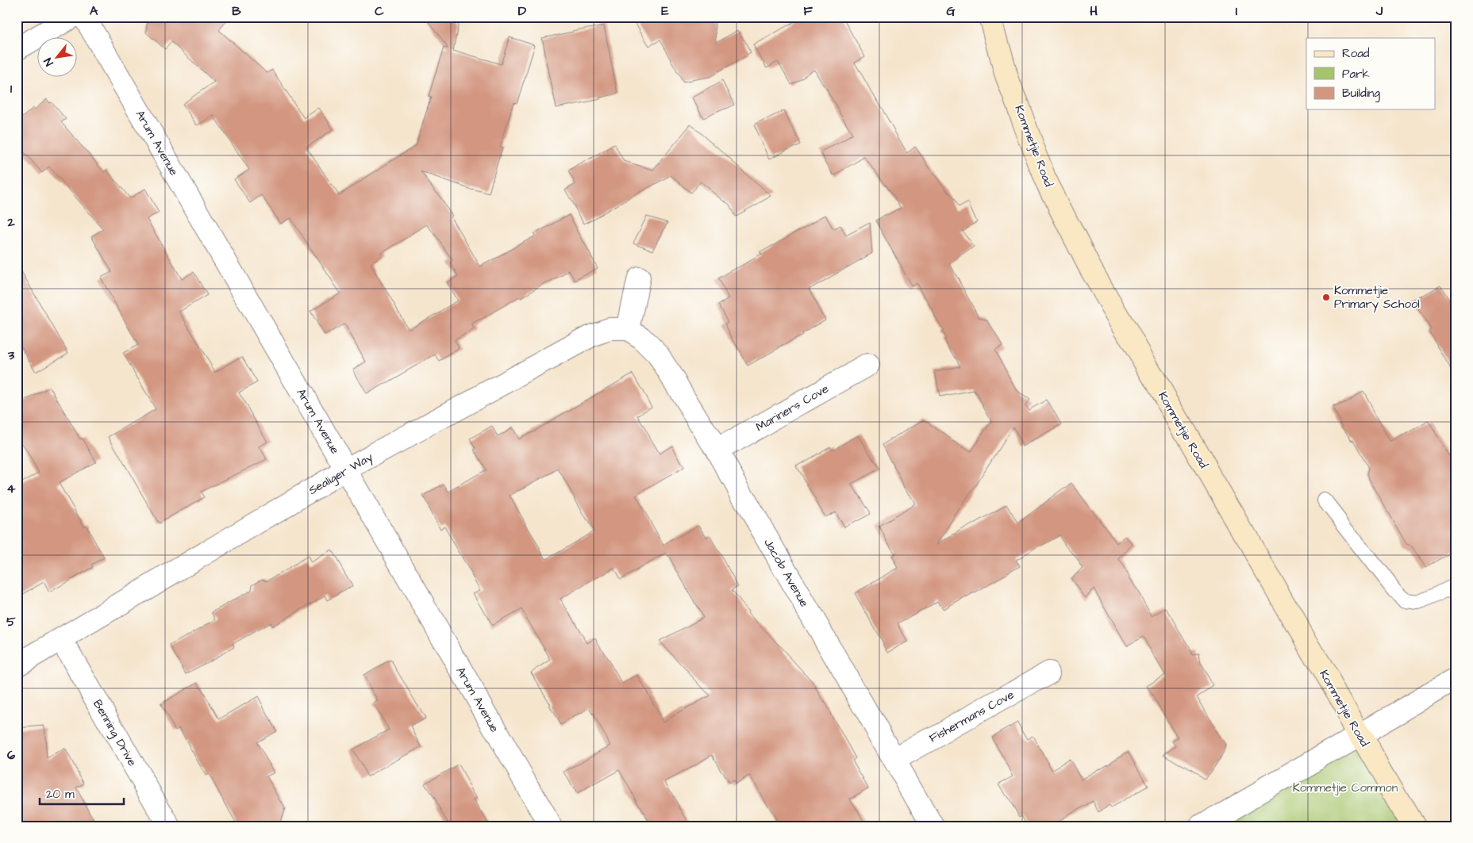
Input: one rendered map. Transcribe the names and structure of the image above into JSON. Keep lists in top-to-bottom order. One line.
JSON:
{"streets":{"main road":["Kommetjie Road"],"street":["Arum Avenue","Mariners Cove","Sealiger Way","Jacob Avenue","Fishermans Cove","Benning Drive"]},"crossings":[["Arum Avenue","Sealiger Way"],["Mariners Cove","Jacob Avenue"],["Sealiger Way","Jacob Avenue"],["Sealiger Way","Benning Drive"],["Jacob Avenue","Fishermans Cove"]],"parks":["Kommetjie Common"],"places":["Kommetjie Primary School"],"legend":["Road","Park","Building"],"scale_bar":"20 m","north":"bottom left","grid":{"columns":["A","B","C","D","E","F","G","H","I","J"],"rows":["1","2","3","4","5","6"]}}
